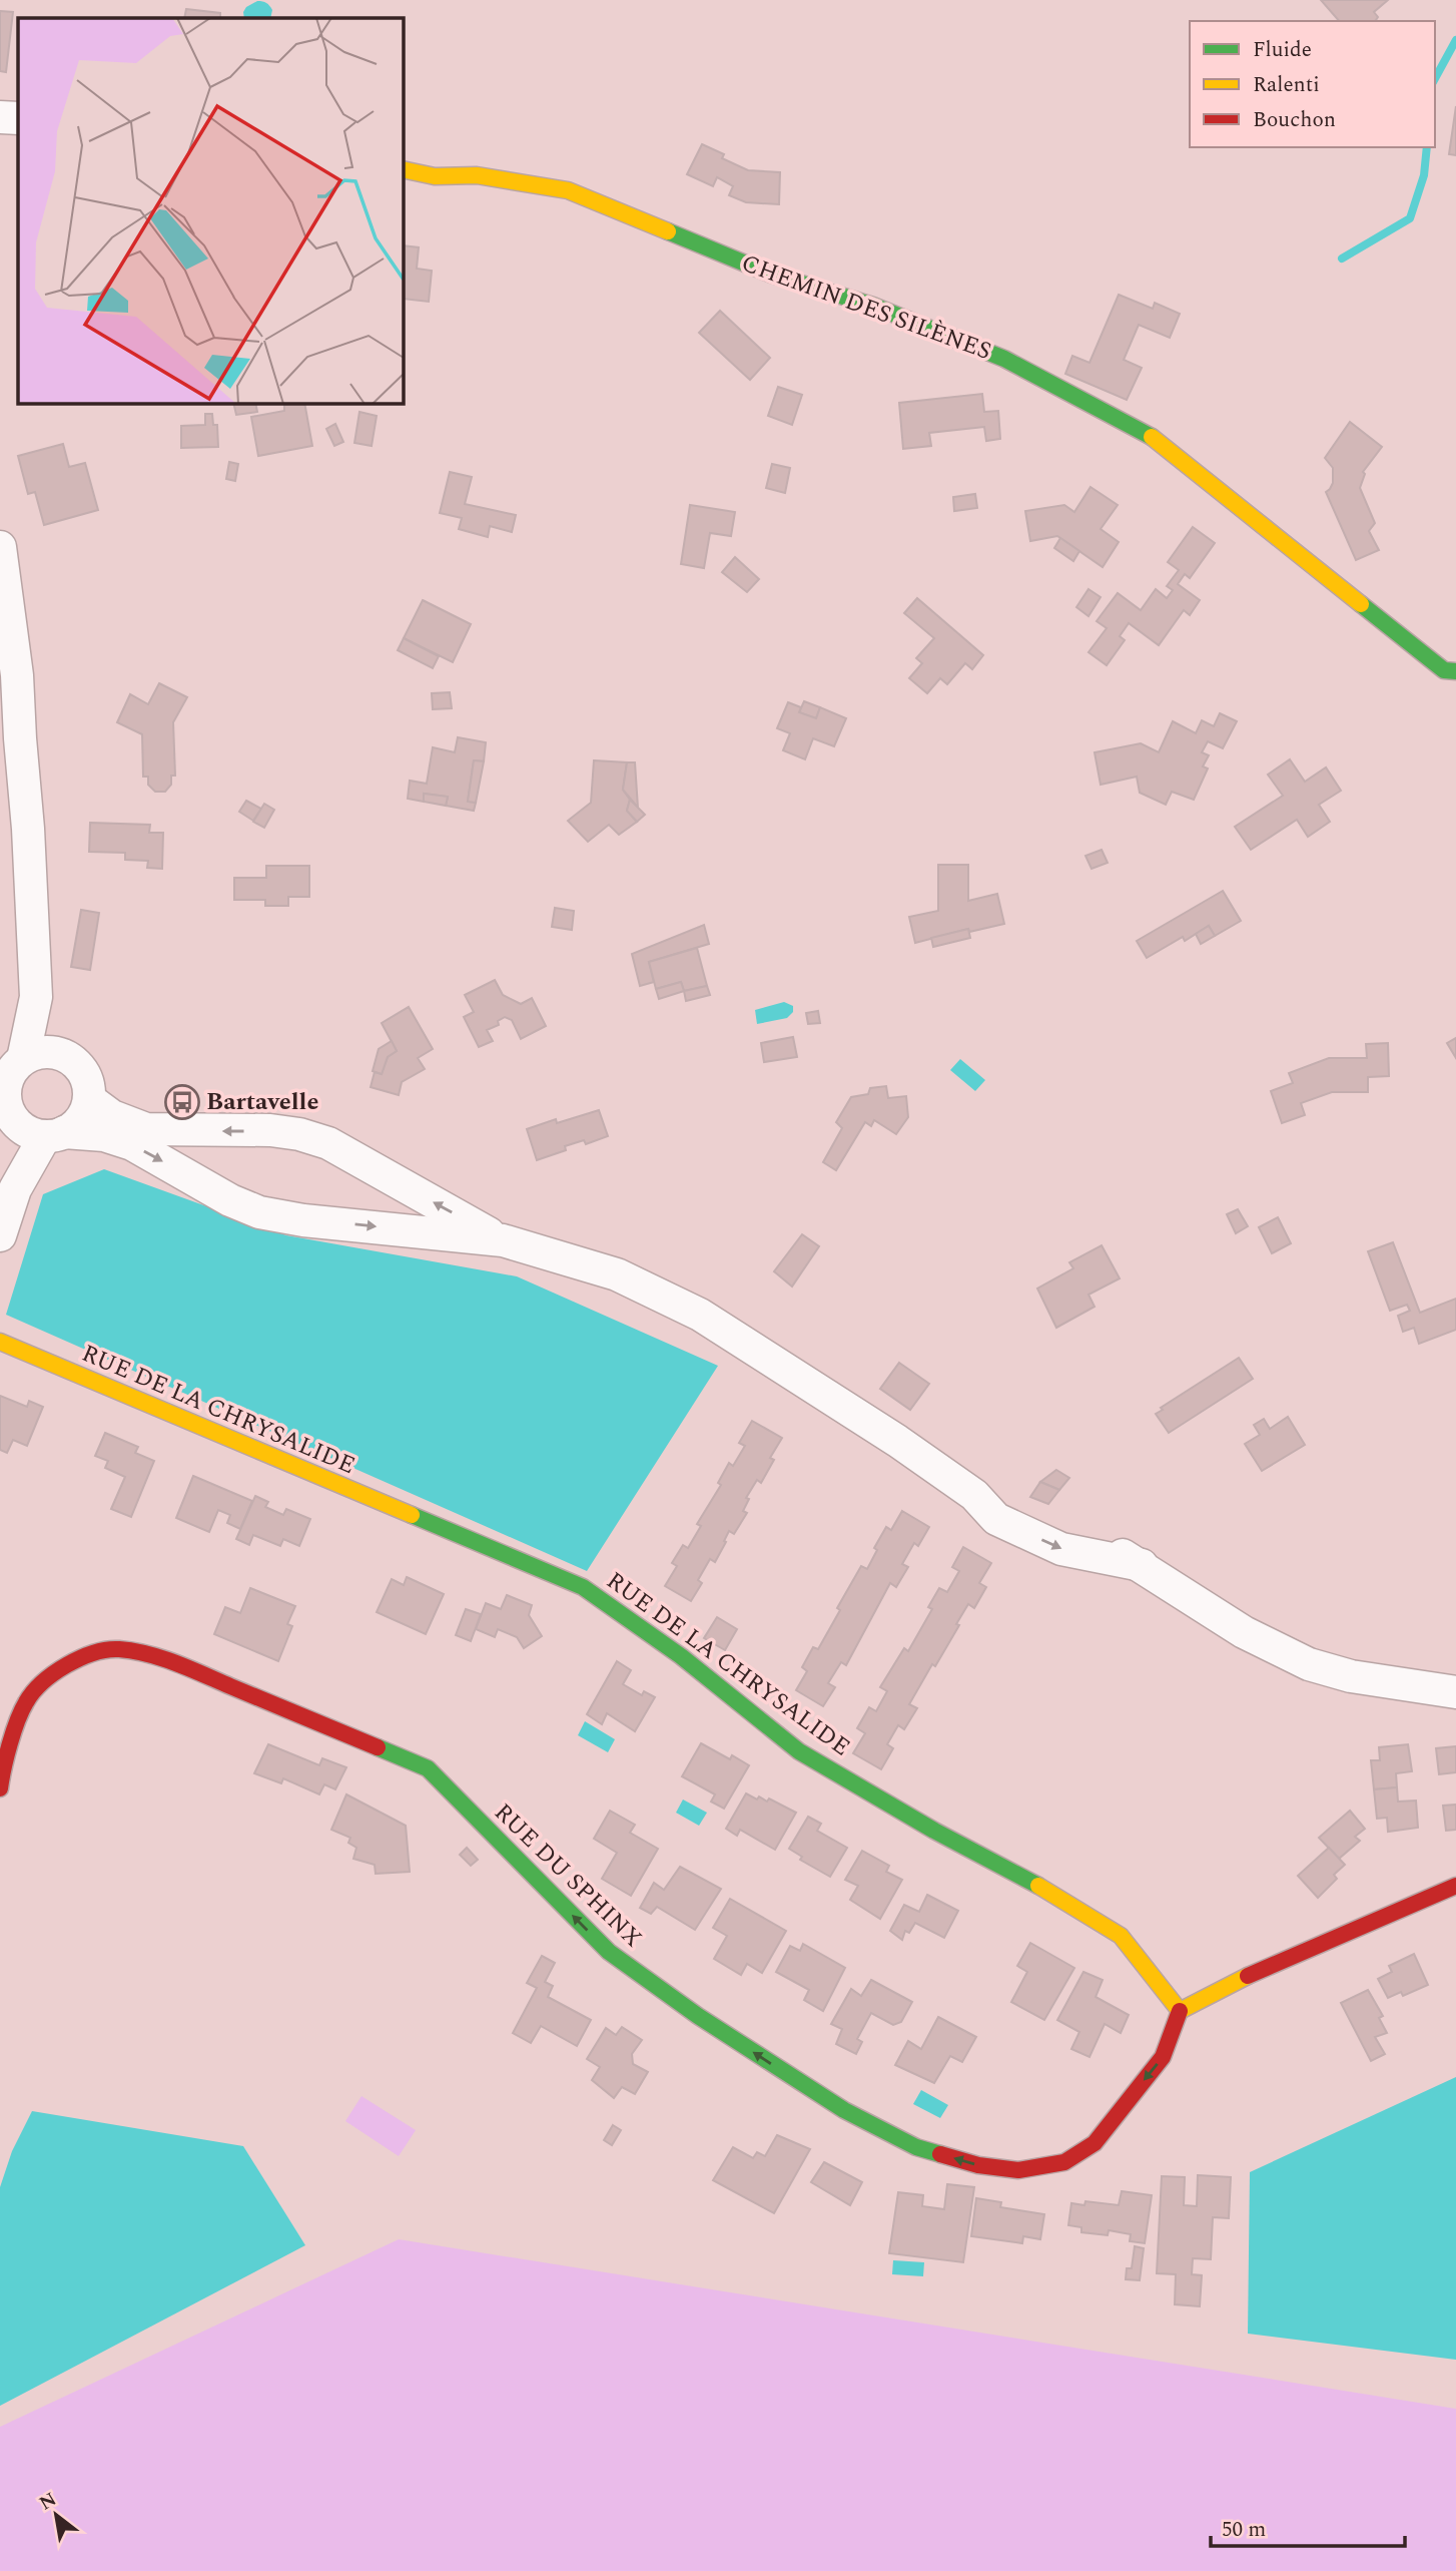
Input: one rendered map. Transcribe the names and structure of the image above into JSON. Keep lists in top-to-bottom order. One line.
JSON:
{"streets":{"street":["CHEMIN DES SILÈNES","RUE DE LA CHRYSALIDE","RUE DU SPHINX"]},"crossings":[["RUE DE LA CHRYSALIDE","RUE DU SPHINX"]],"places":{"bus stop":["Bartavelle"]},"legend":["Fluide","Ralenti","Bouchon"],"scale_bar":"50 m","north":"top left"}
